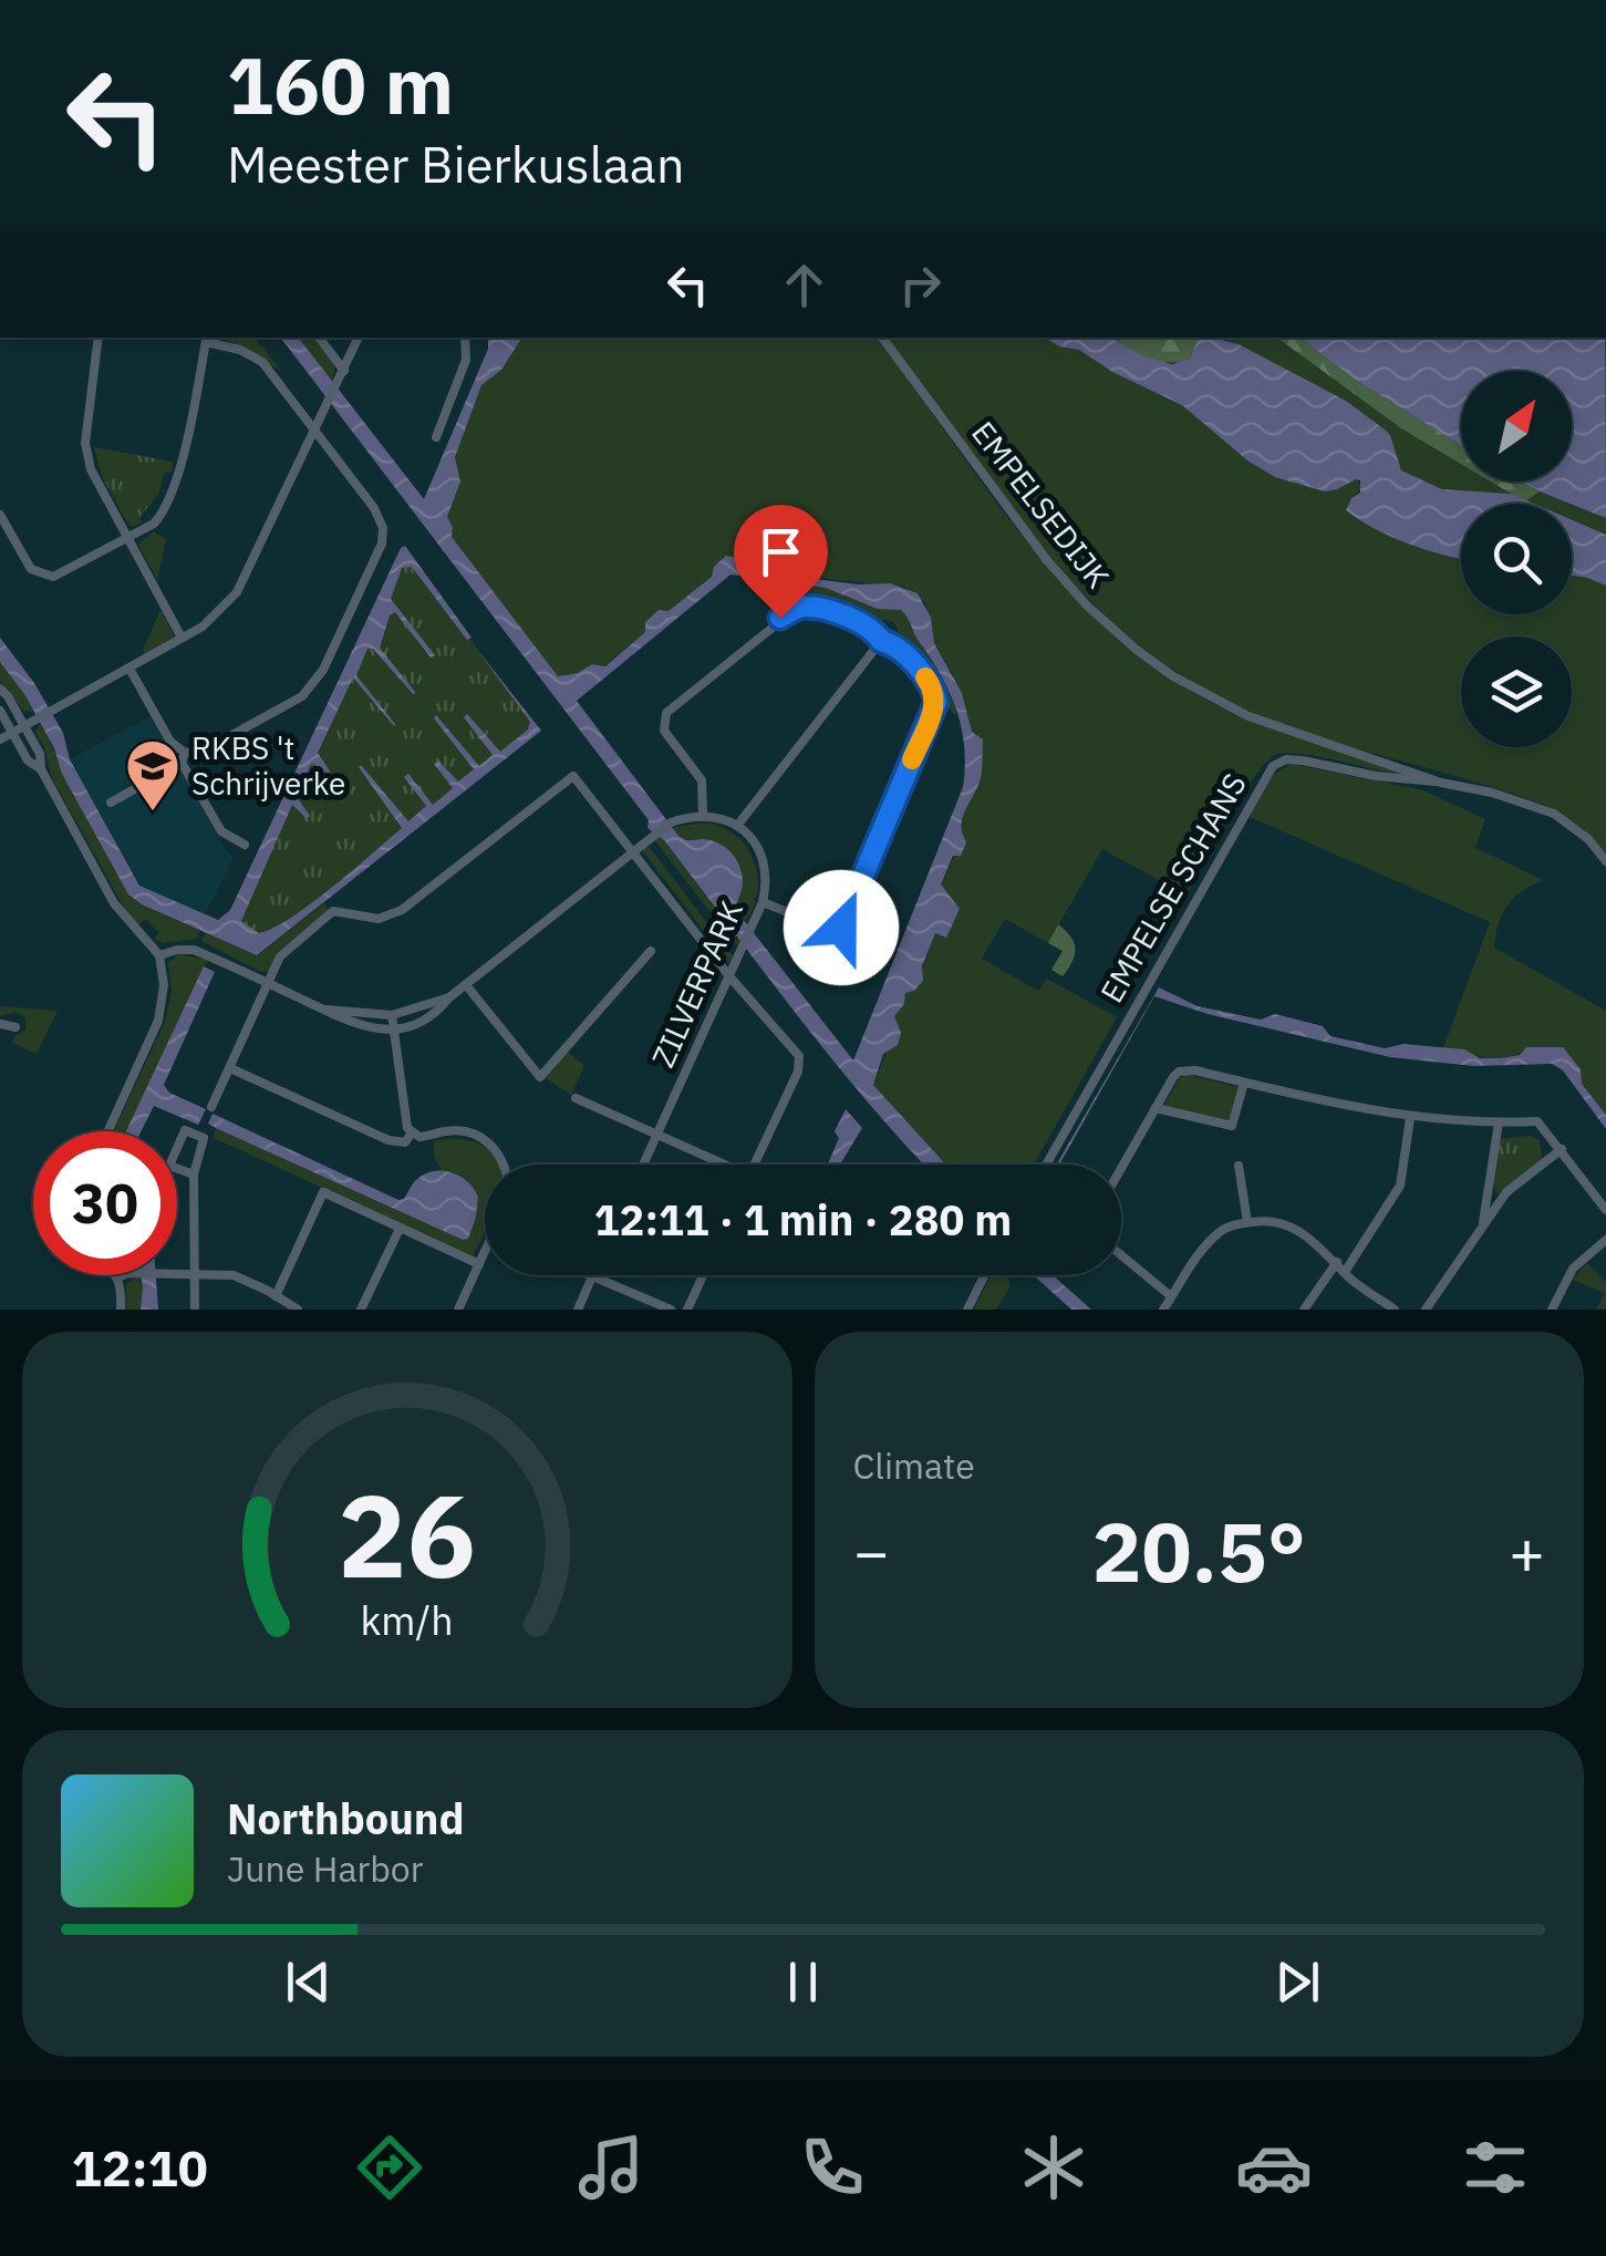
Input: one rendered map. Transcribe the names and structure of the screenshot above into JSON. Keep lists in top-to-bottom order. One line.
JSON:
{"streets":{"street":["EMPELSEDIJK","EMPELSE SCHANS","ZILVERPARK"]},"crossings":[["EMPELSEDIJK","EMPELSE SCHANS"]],"places":{"school or university":["RKBS 't Schrijverke"]},"north":"top right","page":{"turn":["160 m","Meester Bierkuslaan"],"limit":"30","trip":"12:11 · 1 min · 280 m","tile":"Climate","heat":["−","20.5°","+"],"song":["Northbound","June Harbor"],"tabs":"12:10","gauge":["26","km/h"]}}
